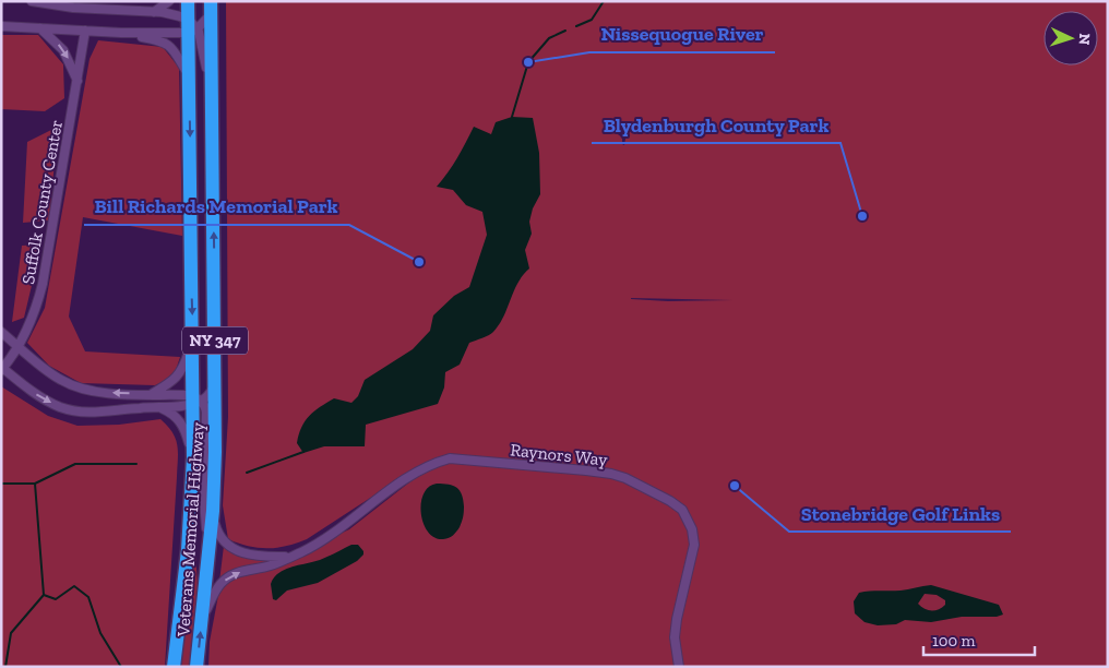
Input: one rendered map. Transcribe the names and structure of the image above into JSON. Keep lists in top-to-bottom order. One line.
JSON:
{"streets":{"highway":["NY 347","Veterans Memorial Highway"],"street":["Suffolk County Center","Raynors Way"]},"crossings":[["Raynors Way","Veterans Memorial Highway"]],"places":["Nissequogue River","Blydenburgh County Park","Bill Richards Memorial Park","Stonebridge Golf Links"],"scale_bar":"100 m","north":"right"}
